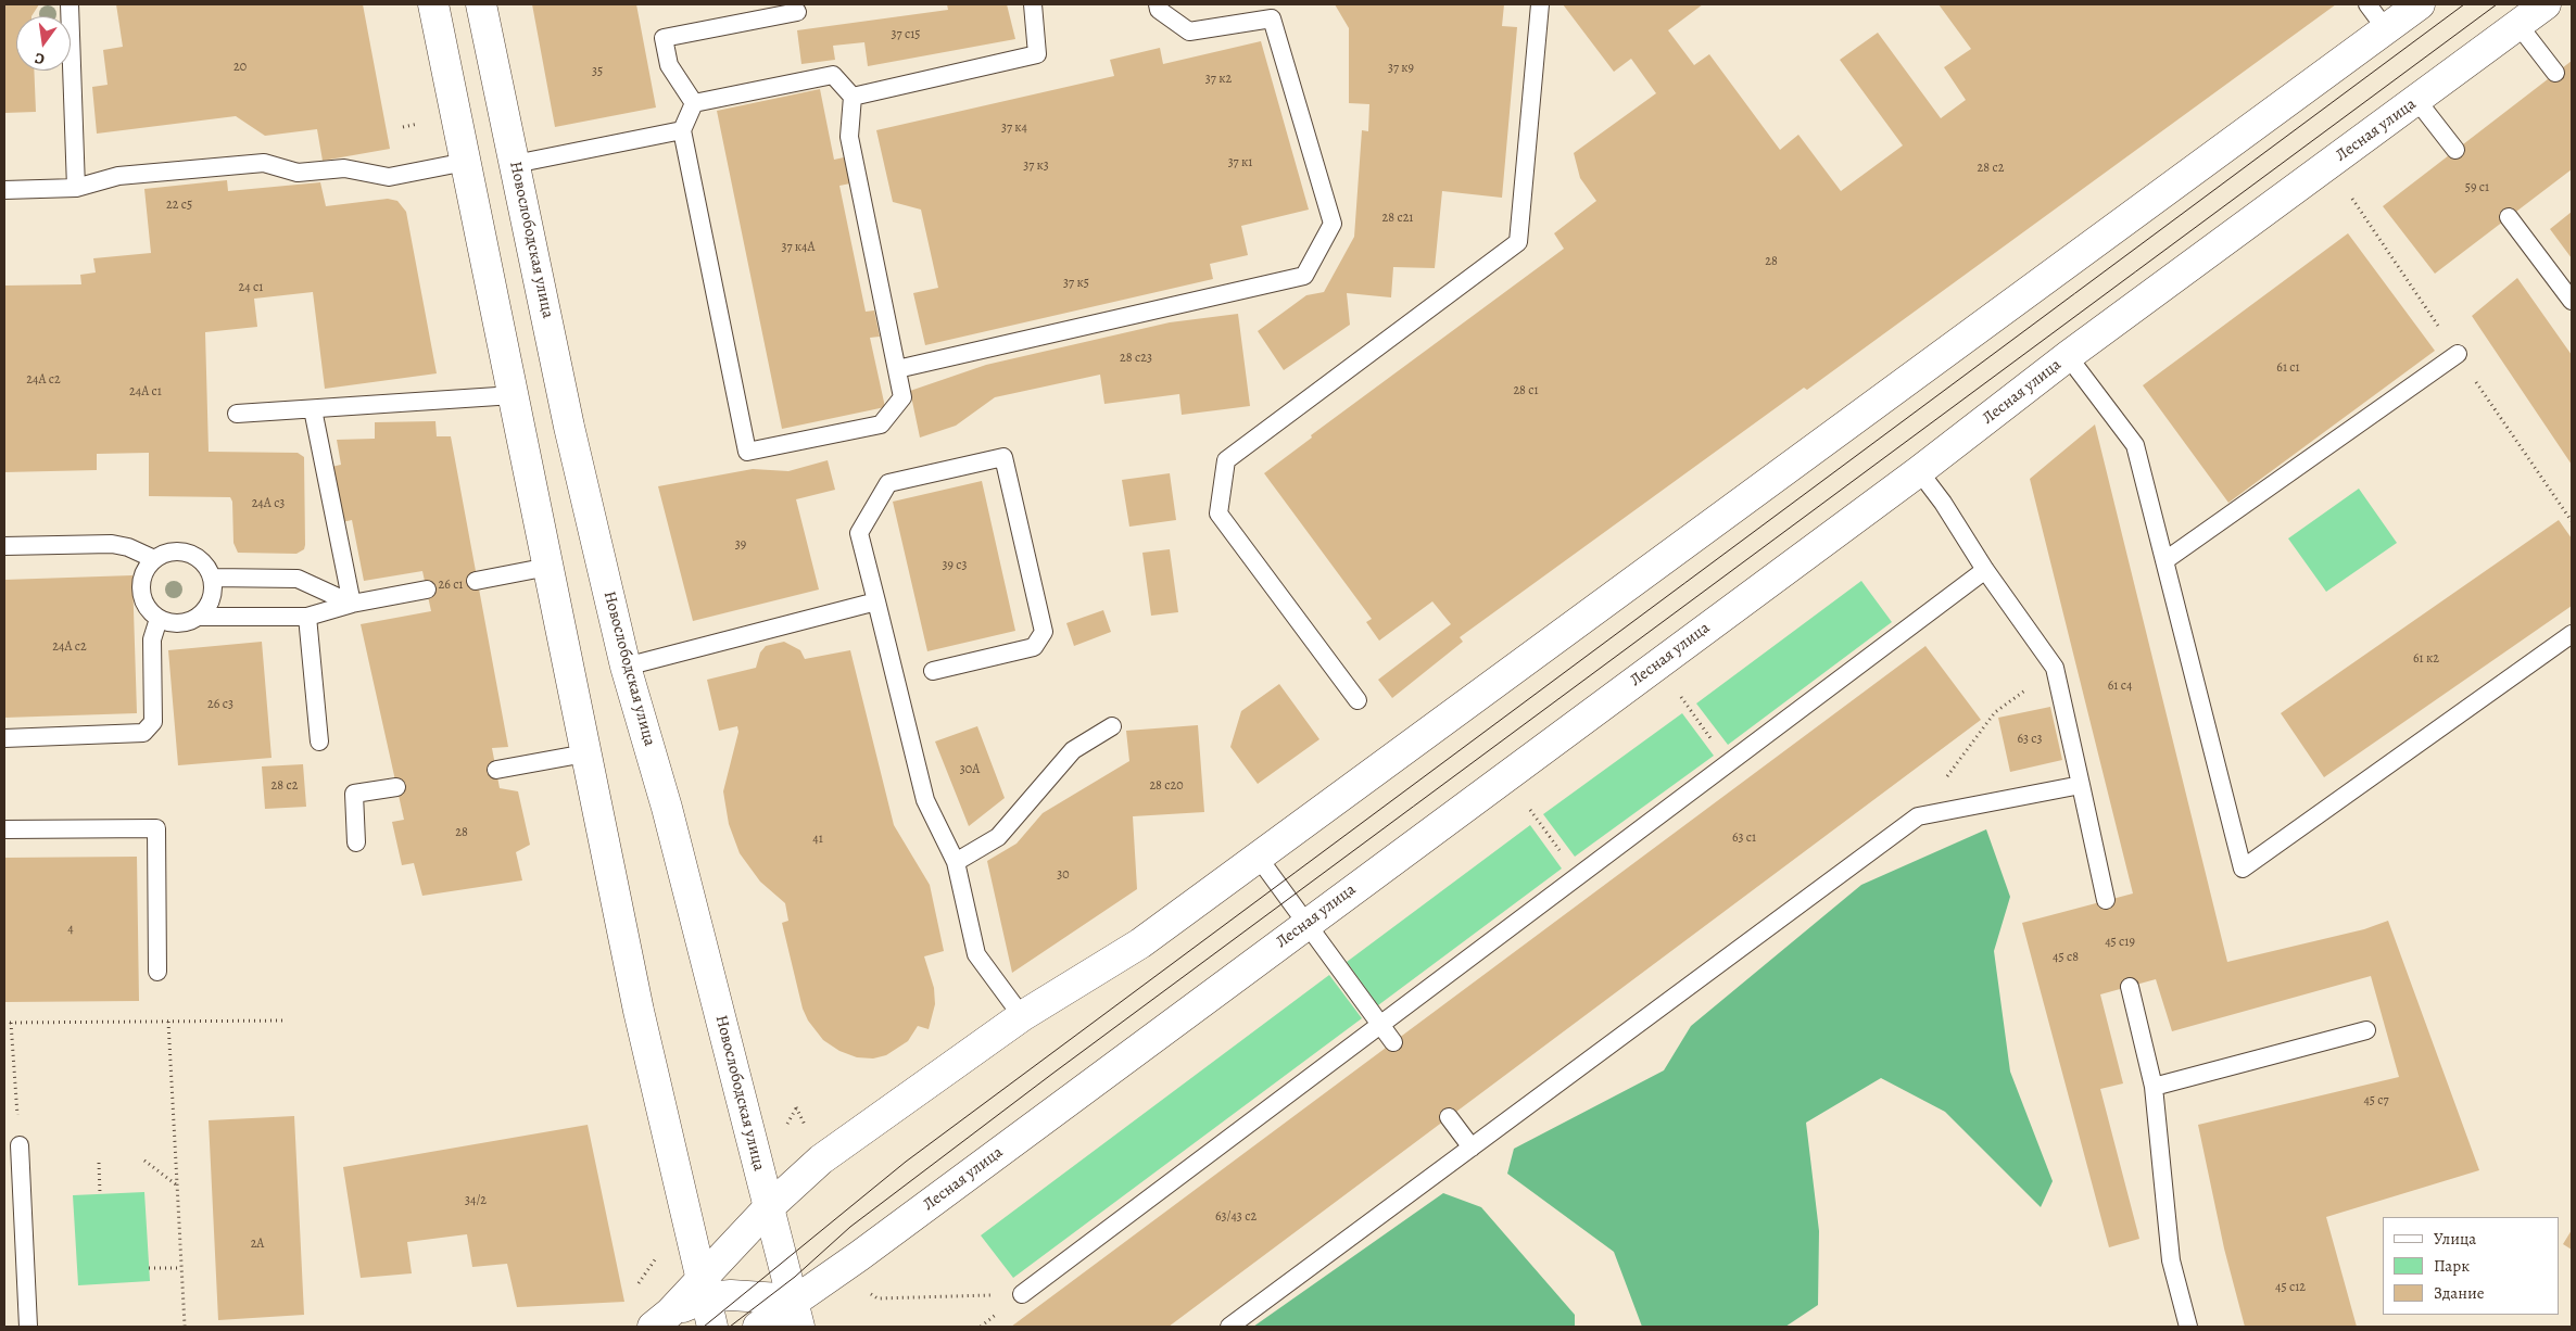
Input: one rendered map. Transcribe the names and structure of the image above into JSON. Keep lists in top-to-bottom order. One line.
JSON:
{"streets":{"street":["Лесная улица","Новослободская улица"]},"crossings":[["Лесная улица","Новослободская улица"]],"house_numbers":["37 с15","20","37 к9","35","37 к2","37 к4","37 к1","37 к3","28 с2","59 с1","22 с5","28 с21","37 к4А","28","37 к5","24 с1","28 с23","61 с1","24А с2","28 с1","24А с1","24А с3","39","39 с3","26 с1","24А с2","61 к2","61 с4","26 с3","63 с3","30А","28 с2","28 с20","28","63 с1","41","30","4","45 с19","45 с8","45 с7","34/2","63/43 с2","2А","45 с12"],"legend":["Улица","Парк","Здание"],"north":"bottom"}
